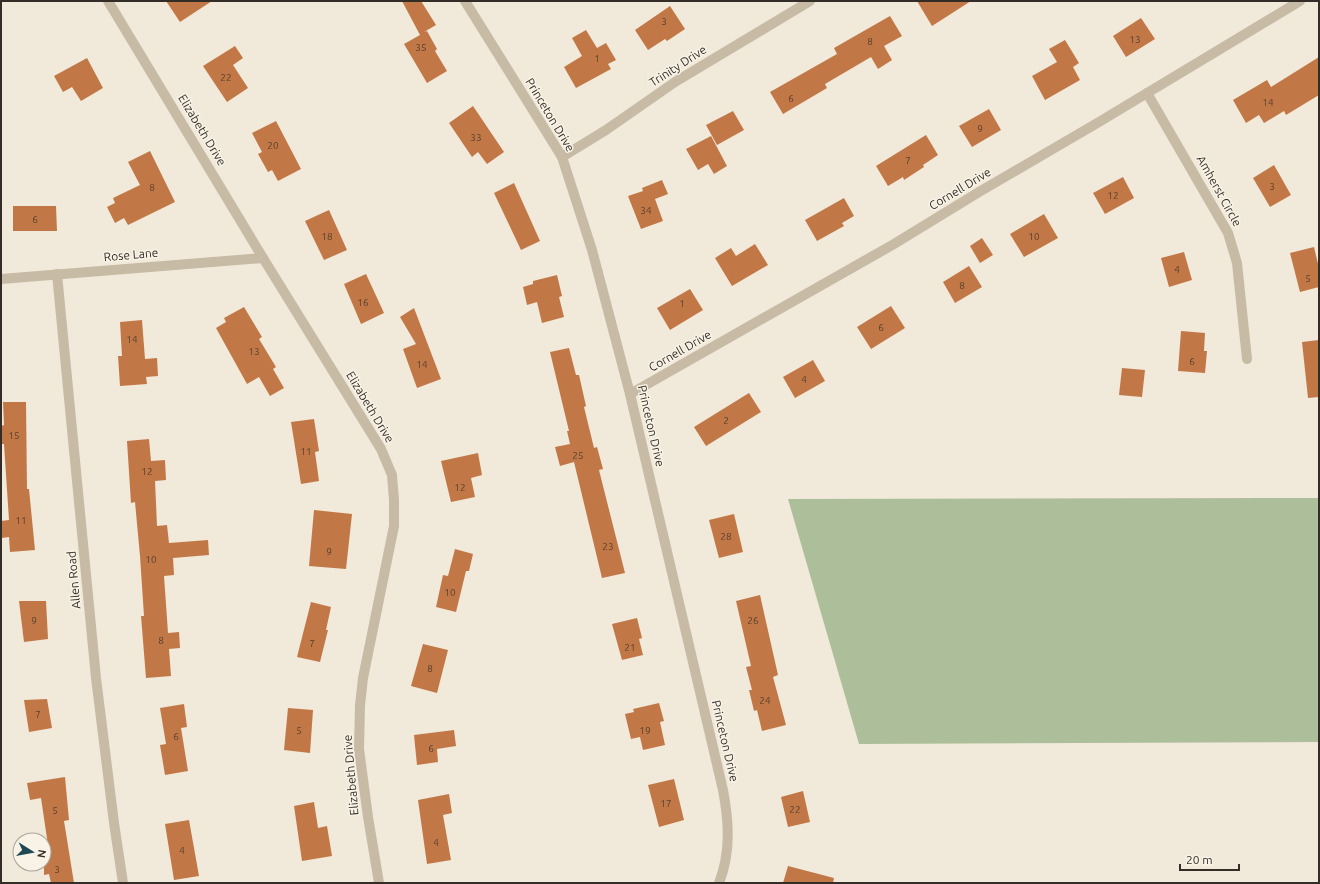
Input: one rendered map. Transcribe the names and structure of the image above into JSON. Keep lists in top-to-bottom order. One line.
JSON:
{"streets":{"street":["Trinity Drive","Princeton Drive","Elizabeth Drive","Cornell Drive","Amherst Circle","Rose Lane","Allen Road"]},"crossings":[["Trinity Drive","Princeton Drive"],["Princeton Drive","Cornell Drive"],["Elizabeth Drive","Rose Lane"],["Cornell Drive","Amherst Circle"],["Rose Lane","Allen Road"]],"house_numbers":["3","13","8","35","1","22","6","14","9","33","20","7","3","8","12","34","6","18","10","4","5","8","16","1","6","14","13","6","14","4","2","15","11","25","12","12","11","28","23","9","10","10","9","26","8","7","21","8","24","7","5","19","6","6","17","22","5","4","4","3"],"scale_bar":"20 m","north":"right"}
